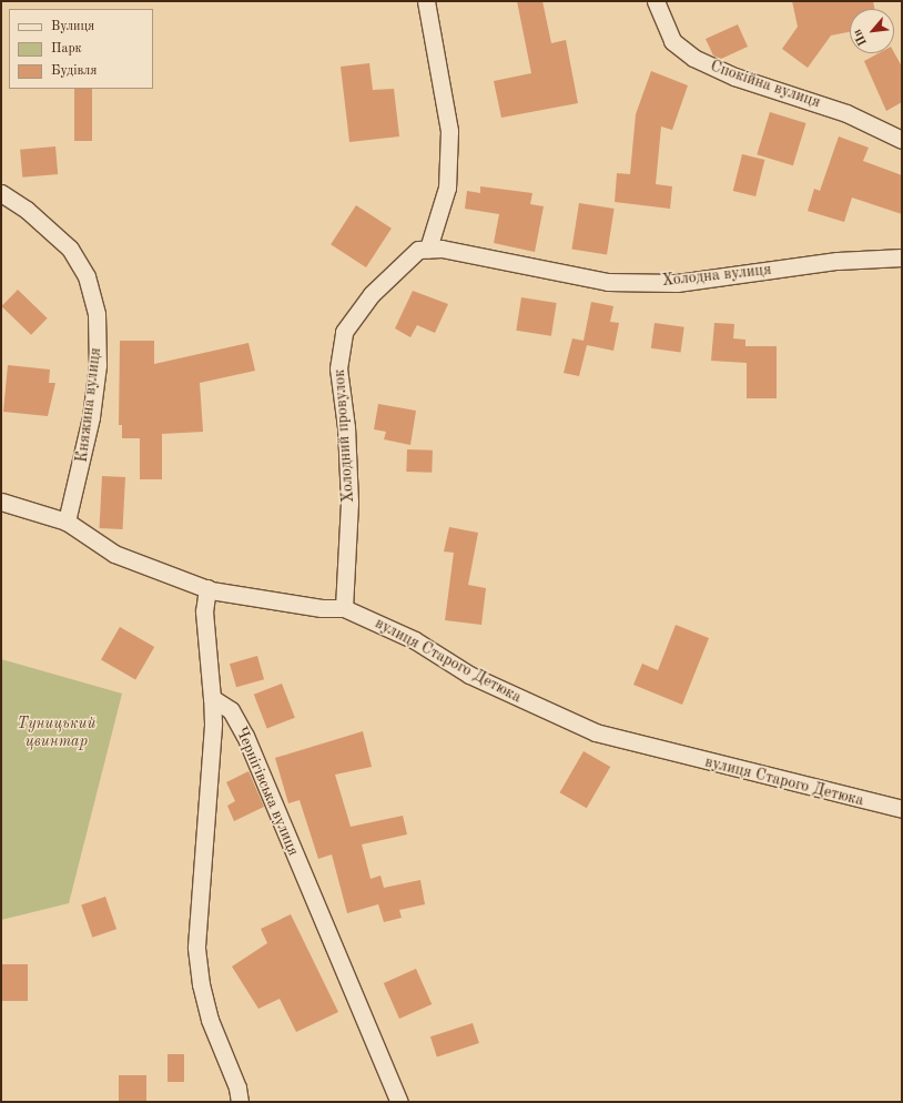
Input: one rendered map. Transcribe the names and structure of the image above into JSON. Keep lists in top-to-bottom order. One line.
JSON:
{"streets":{"street":["Спокійна вулиця","Холодна вулиця","Княжина вулиця","Холодний провулок","вулиця Старого Детюка","Чернігівська вулиця"]},"crossings":[["Холодна вулиця","Холодний провулок"],["Княжина вулиця","вулиця Старого Детюка"],["Холодний провулок","вулиця Старого Детюка"]],"parks":["Туницький цвинтар"],"legend":["Вулиця","Парк","Будівля"],"north":"bottom left"}
